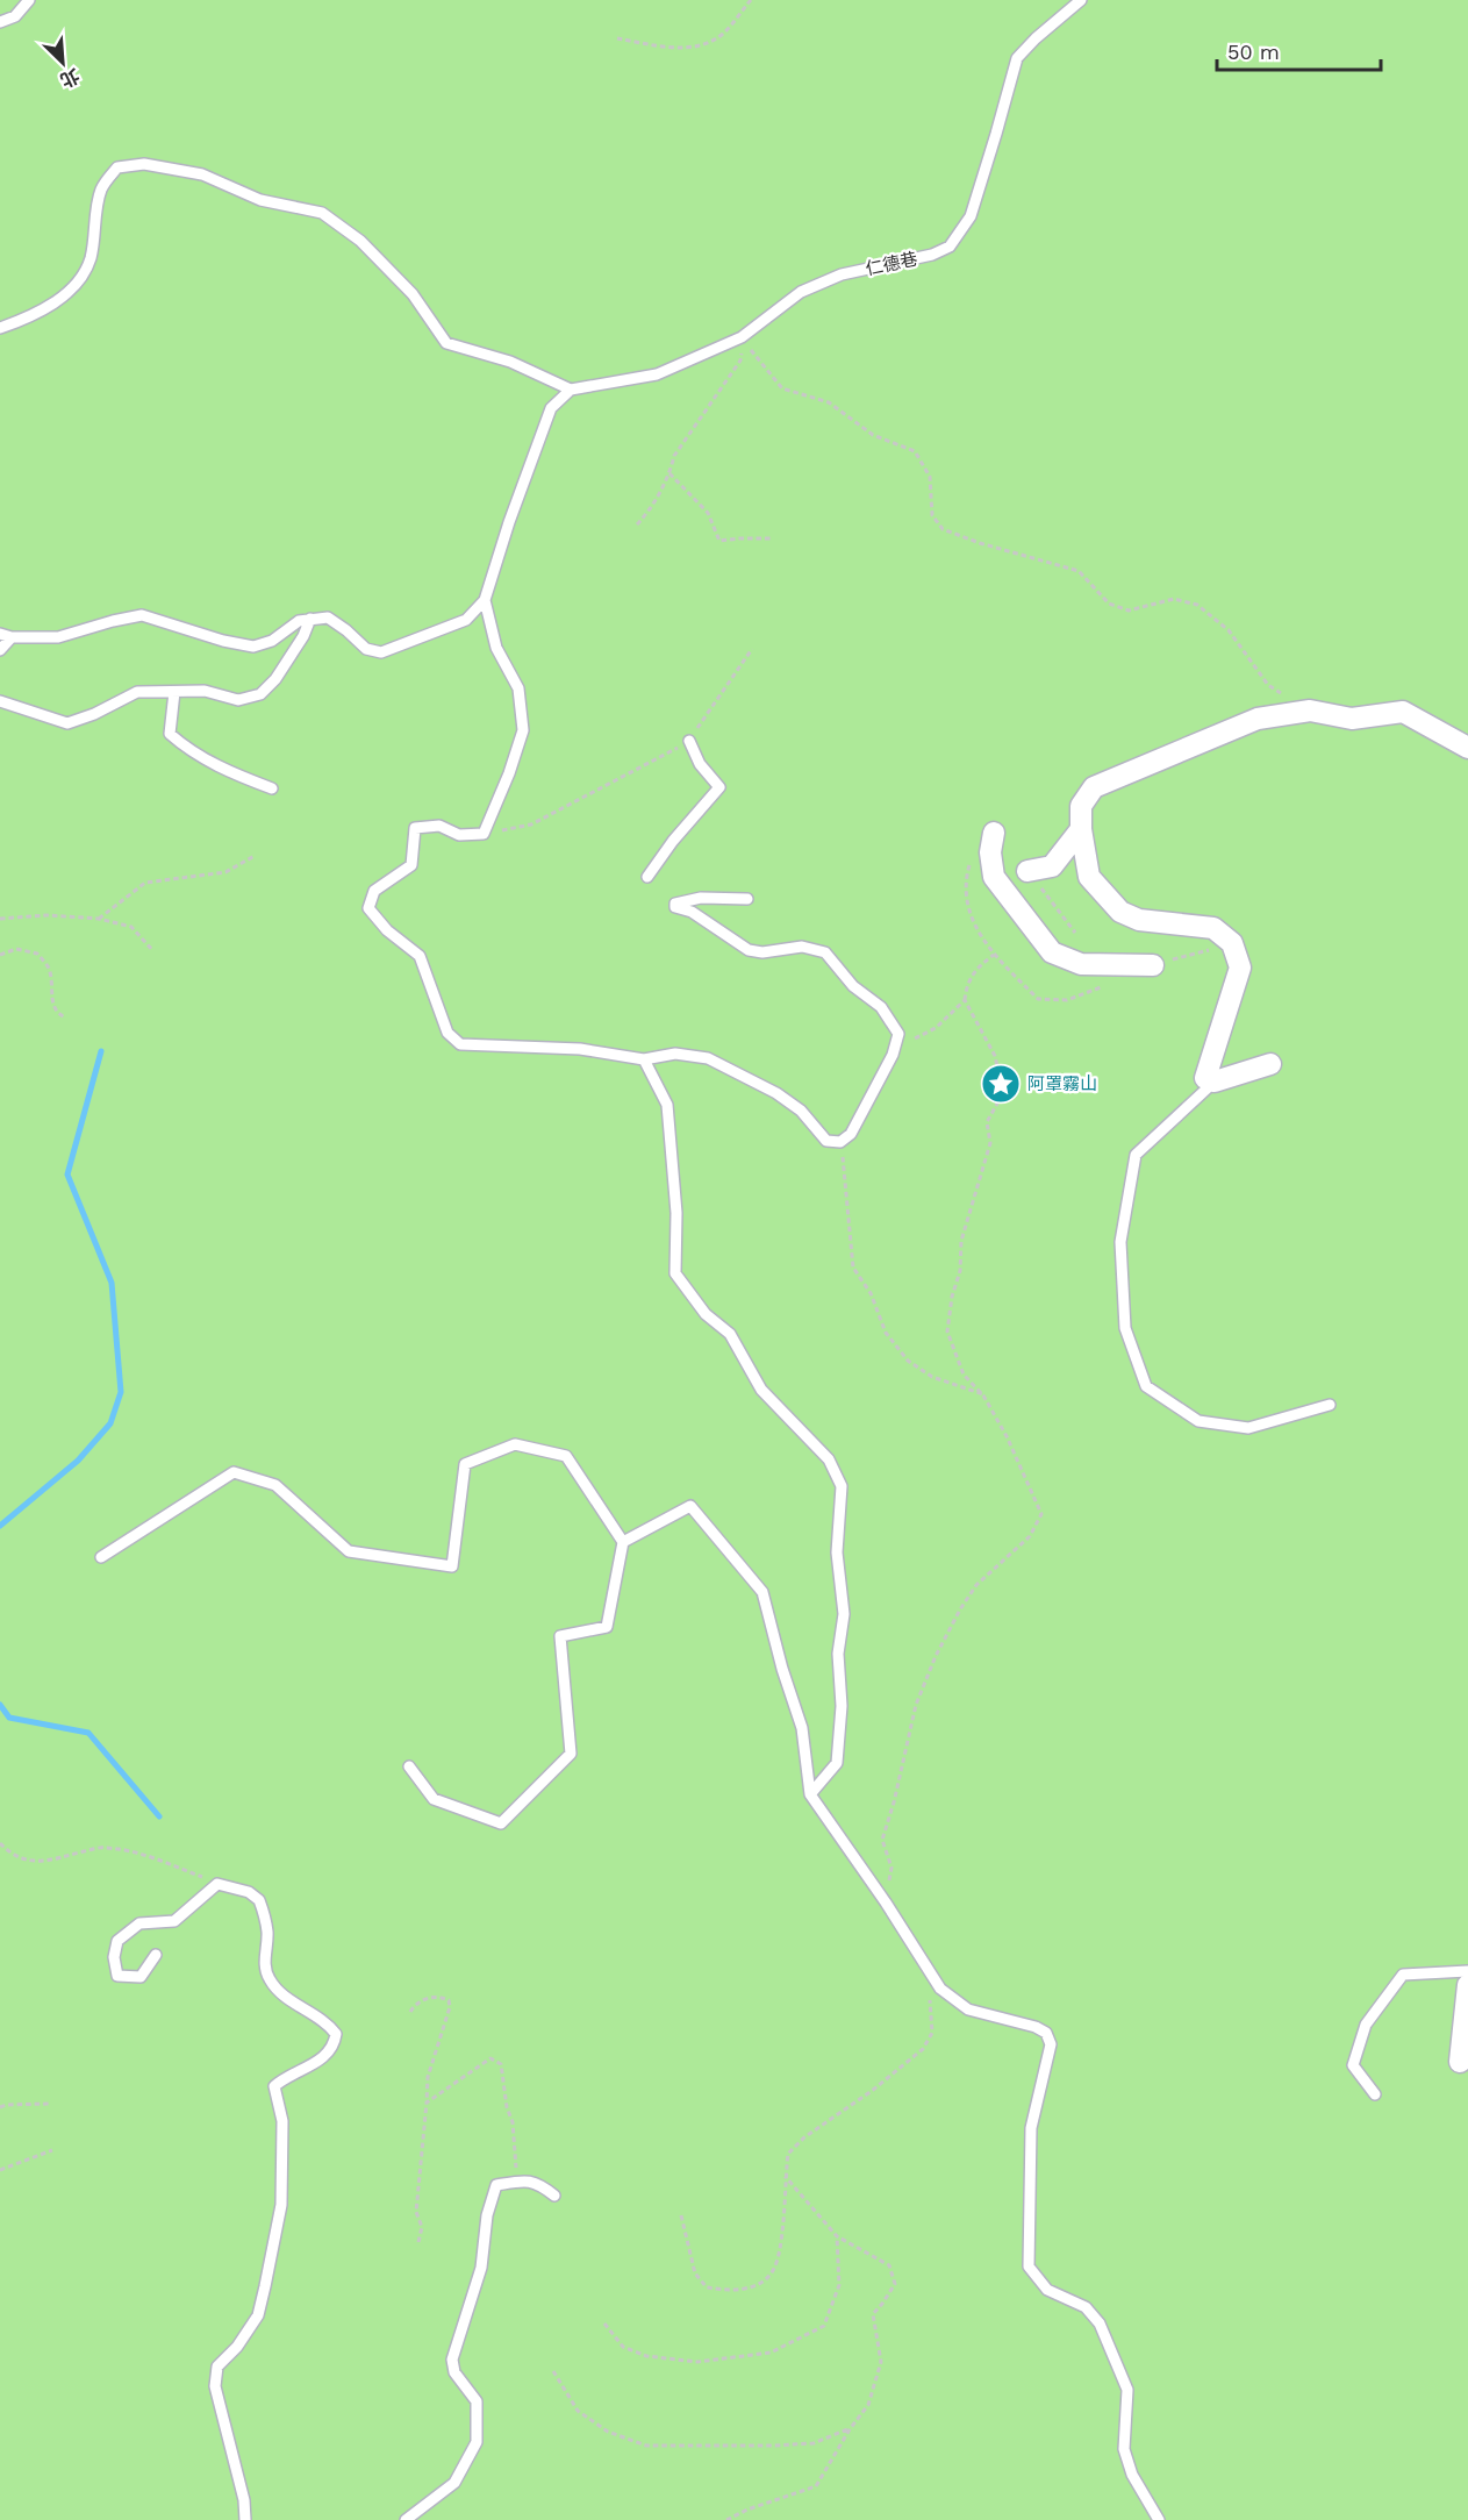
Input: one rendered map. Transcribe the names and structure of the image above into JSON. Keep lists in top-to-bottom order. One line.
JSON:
{"streets":{"lane":["仁德巷"]},"places":{"place":["阿罩霧山"]},"scale_bar":"50 m","north":"bottom right"}
